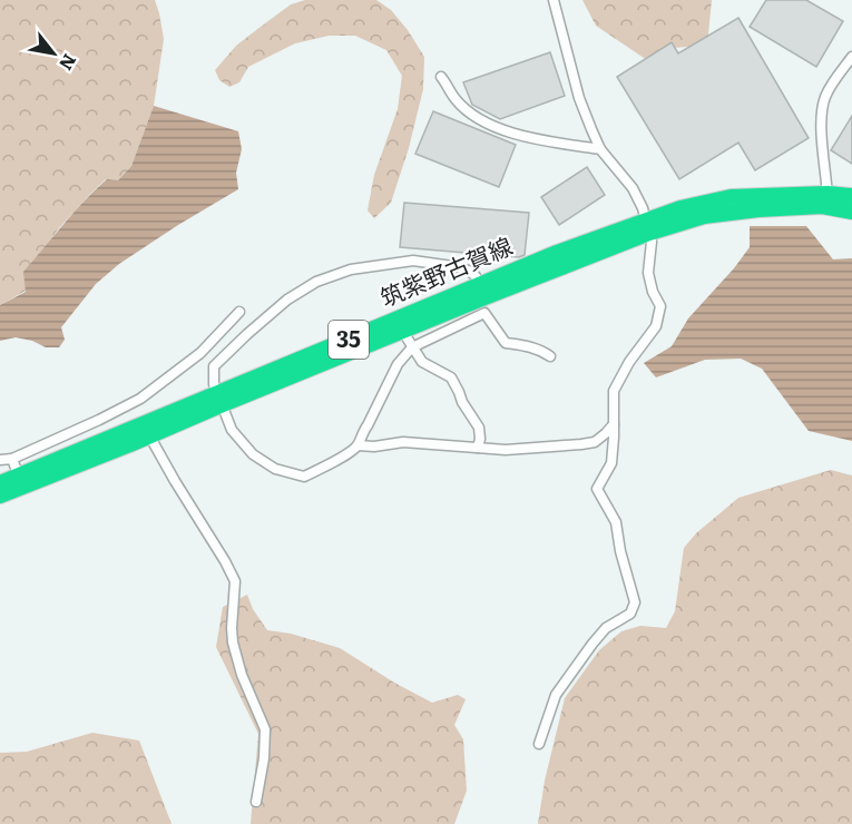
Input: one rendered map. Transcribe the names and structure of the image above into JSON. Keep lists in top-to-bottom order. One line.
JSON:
{"streets":{"main road":["筑紫野古賀線","35"]},"north":"bottom right"}
